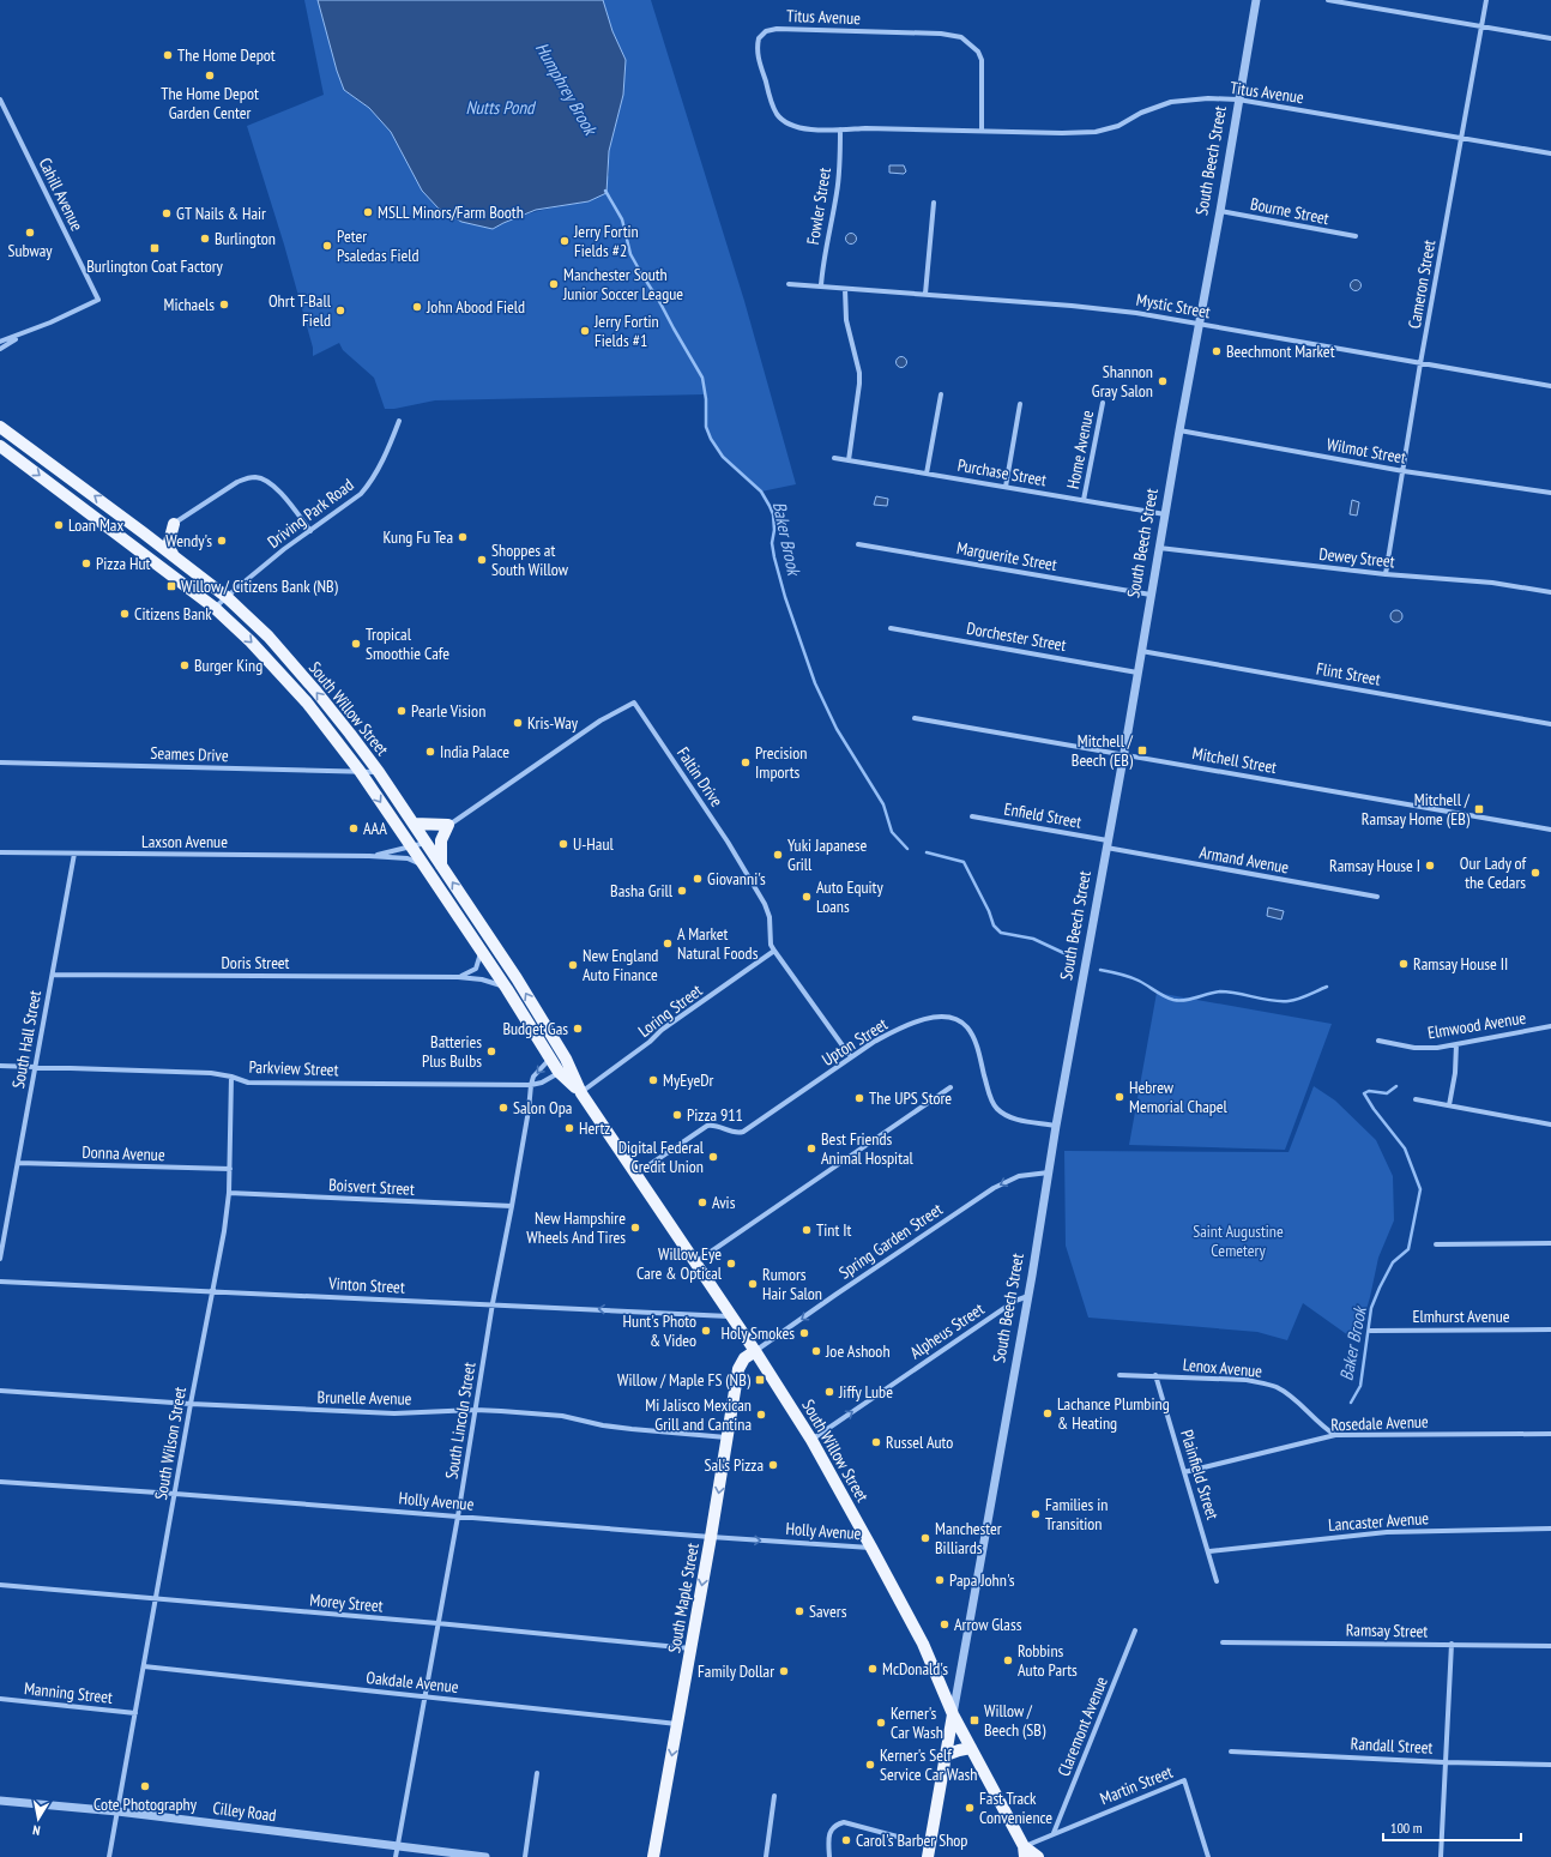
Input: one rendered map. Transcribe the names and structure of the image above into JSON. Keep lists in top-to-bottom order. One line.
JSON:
{"streets":{"main road":["South Beech Street","South Willow Street","South Maple Street"],"street":["Titus Avenue","Cahill Avenue","Fowler Street","Bourne Street","Cameron Street","Mystic Street","Home Avenue","Wilmot Street","Purchase Street","Driving Park Road","Marguerite Street","Dewey Street","Dorchester Street","Flint Street","Seames Drive","Mitchell Street","Faltin Drive","Enfield Street","Laxson Avenue","Armand Avenue","Doris Street","Loring Street","Elmwood Avenue","South Hall Street","Upton Street","Parkview Street","Donna Avenue","Boisvert Street","Spring Garden Street","Vinton Street","Elmhurst Avenue","Alpheus Street","Lenox Avenue","Brunelle Avenue","South Lincoln Street","Rosedale Avenue","South Wilson Street","Plainfield Street","Holly Avenue","Lancaster Avenue","Morey Street","Ramsay Street","Oakdale Avenue","Manning Street","Claremont Avenue","Randall Street","Martin Street","Cilley Road"]},"crossings":[["Titus Avenue","South Beech Street"],["Titus Avenue","Fowler Street"],["Titus Avenue","Cameron Street"],["South Beech Street","Bourne Street"],["South Beech Street","Mystic Street"],["South Beech Street","Wilmot Street"],["South Beech Street","Purchase Street"],["South Beech Street","Marguerite Street"],["South Beech Street","Dewey Street"],["South Beech Street","Dorchester Street"],["South Beech Street","Flint Street"],["South Beech Street","South Willow Street"],["South Beech Street","Mitchell Street"],["South Beech Street","Enfield Street"],["South Beech Street","Armand Avenue"],["South Beech Street","Upton Street"],["South Beech Street","Spring Garden Street"],["South Beech Street","Alpheus Street"],["Fowler Street","Mystic Street"],["Cameron Street","Mystic Street"],["Cameron Street","Wilmot Street"],["Cameron Street","Dewey Street"],["Home Avenue","Purchase Street"],["Driving Park Road","South Willow Street"],["South Willow Street","Seames Drive"],["South Willow Street","Laxson Avenue"],["South Willow Street","Doris Street"],["South Willow Street","Loring Street"],["South Willow Street","Upton Street"],["South Willow Street","Spring Garden Street"],["South Willow Street","Vinton Street"],["South Willow Street","Alpheus Street"],["South Willow Street","South Lincoln Street"],["South Willow Street","Holly Avenue"],["South Willow Street","South Maple Street"],["South Willow Street","Martin Street"],["Faltin Drive","Loring Street"],["Faltin Drive","Upton Street"],["Enfield Street","Armand Avenue"],["Laxson Avenue","South Hall Street"],["Doris Street","South Hall Street"],["South Hall Street","Parkview Street"],["South Hall Street","Donna Avenue"],["Parkview Street","South Lincoln Street"],["Parkview Street","South Wilson Street"],["Donna Avenue","South Wilson Street"],["Boisvert Street","South Lincoln Street"],["Boisvert Street","South Wilson Street"],["Spring Garden Street","South Maple Street"],["Vinton Street","South Lincoln Street"],["Vinton Street","South Wilson Street"],["Lenox Avenue","Rosedale Avenue"],["Lenox Avenue","Plainfield Street"],["Brunelle Avenue","South Lincoln Street"],["Brunelle Avenue","South Wilson Street"],["Brunelle Avenue","South Maple Street"],["South Lincoln Street","Holly Avenue"],["South Lincoln Street","Morey Street"],["South Lincoln Street","Oakdale Avenue"],["South Lincoln Street","Cilley Road"],["Rosedale Avenue","Plainfield Street"],["South Wilson Street","Holly Avenue"],["South Wilson Street","Morey Street"],["South Wilson Street","Oakdale Avenue"],["South Wilson Street","Manning Street"],["South Wilson Street","Cilley Road"],["Plainfield Street","Lancaster Avenue"],["Holly Avenue","South Maple Street"],["South Maple Street","Morey Street"],["South Maple Street","Oakdale Avenue"],["Claremont Avenue","Martin Street"]],"one_way":["Spring Garden Street","Alpheus Street","South Maple Street"],"water":["Humphrey Brook","Nutts Pond","Baker Brook"],"parks":["Saint Augustine Cemetery"],"places":{"other":["The Home Depot","The Home Depot Garden Center","MSLL Minors/Farm Booth","GT Nails & Hair","Subway","Burlington","Jerry Fortin Fields #2","Peter Psaledas Field","Manchester South Junior Soccer League","Michaels","John Abood Field","Ohrt T-Ball Field","Jerry Fortin Fields #1","Beechmont Market","Shannon Gray Salon","Loan Max","Kung Fu Tea","Wendy's","Shoppes at South Willow","Pizza Hut","Citizens Bank","Tropical Smoothie Cafe","Burger King","Pearle Vision","Kris-Way","India Palace","Precision Imports","AAA","U-Haul","Yuki Japanese Grill","Ramsay House I","Our Lady of the Cedars","Giovanni's","Basha Grill","Auto Equity Loans","A Market Natural Foods","Ramsay House II","New England Auto Finance","Budget Gas","Batteries Plus Bulbs","MyEyeDr","Hebrew Memorial Chapel","The UPS Store","Salon Opa","Pizza 911","Hertz","Best Friends Animal Hospital","Digital Federal Credit Union","Avis","New Hampshire Wheels And Tires","Tint It","Willow Eye Care & Optical","Rumors Hair Salon","Hunt's Photo & Video","Holy Smokes","Joe Ashooh","Jiffy Lube","Lachance Plumbing & Heating","Mi Jalisco Mexican Grill and Cantina","Russel Auto","Sal's Pizza","Families in Transition","Manchester Billiards","Papa John's","Savers","Arrow Glass","Robbins Auto Parts","McDonald's","Family Dollar","Kerner's Car Wash","Kerner's Self Service Car Wash","Cote Photography","Fast Track Convenience","Carol's Barber Shop"],"transit":["Burlington Coat Factory","Willow / Citizens Bank (NB)","Mitchell / Beech (EB)","Mitchell / Ramsay Home (EB)","Willow / Maple FS (NB)","Willow / Beech (SB)"]},"scale_bar":"100 m","north":"bottom"}
